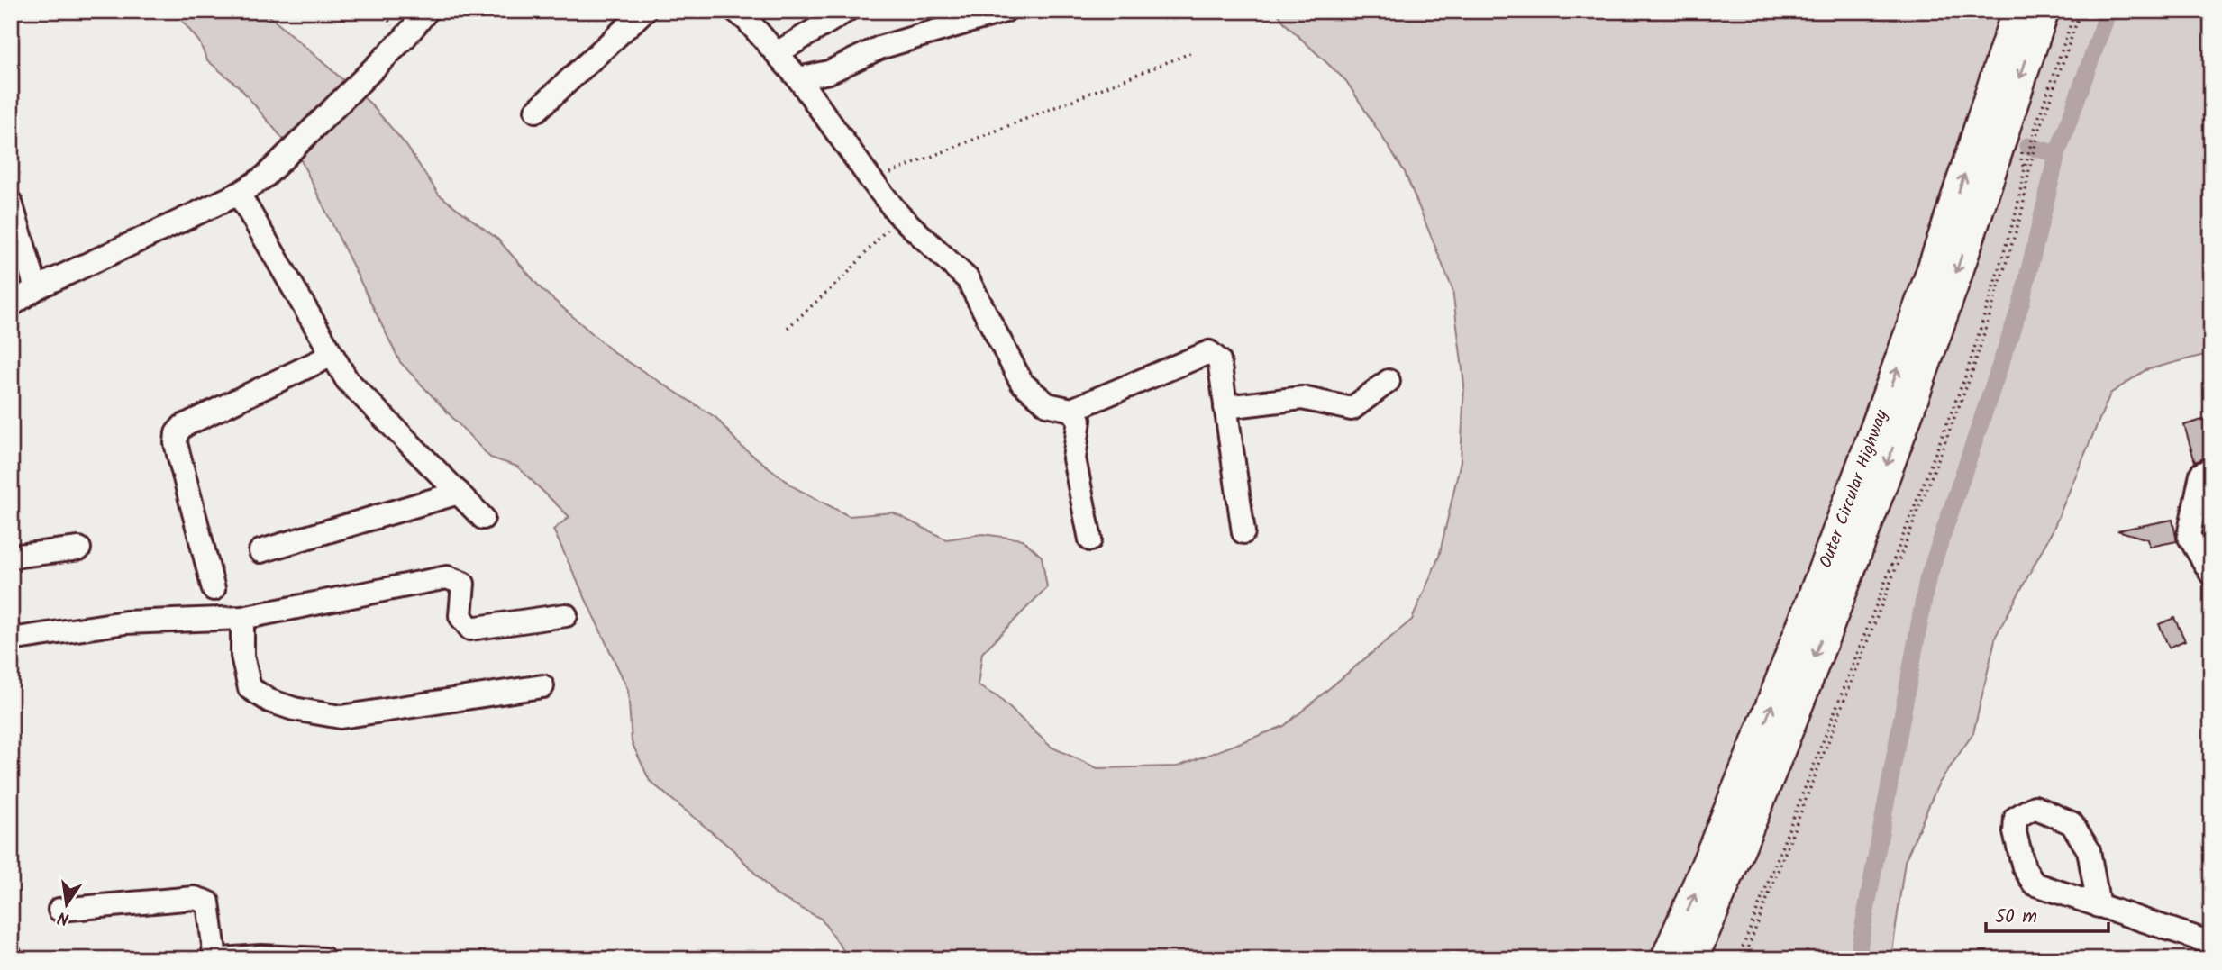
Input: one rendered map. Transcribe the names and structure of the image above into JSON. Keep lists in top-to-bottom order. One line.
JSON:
{"streets":{"highway":["Outer Circular Highway"]},"scale_bar":"50 m","north":"bottom"}
